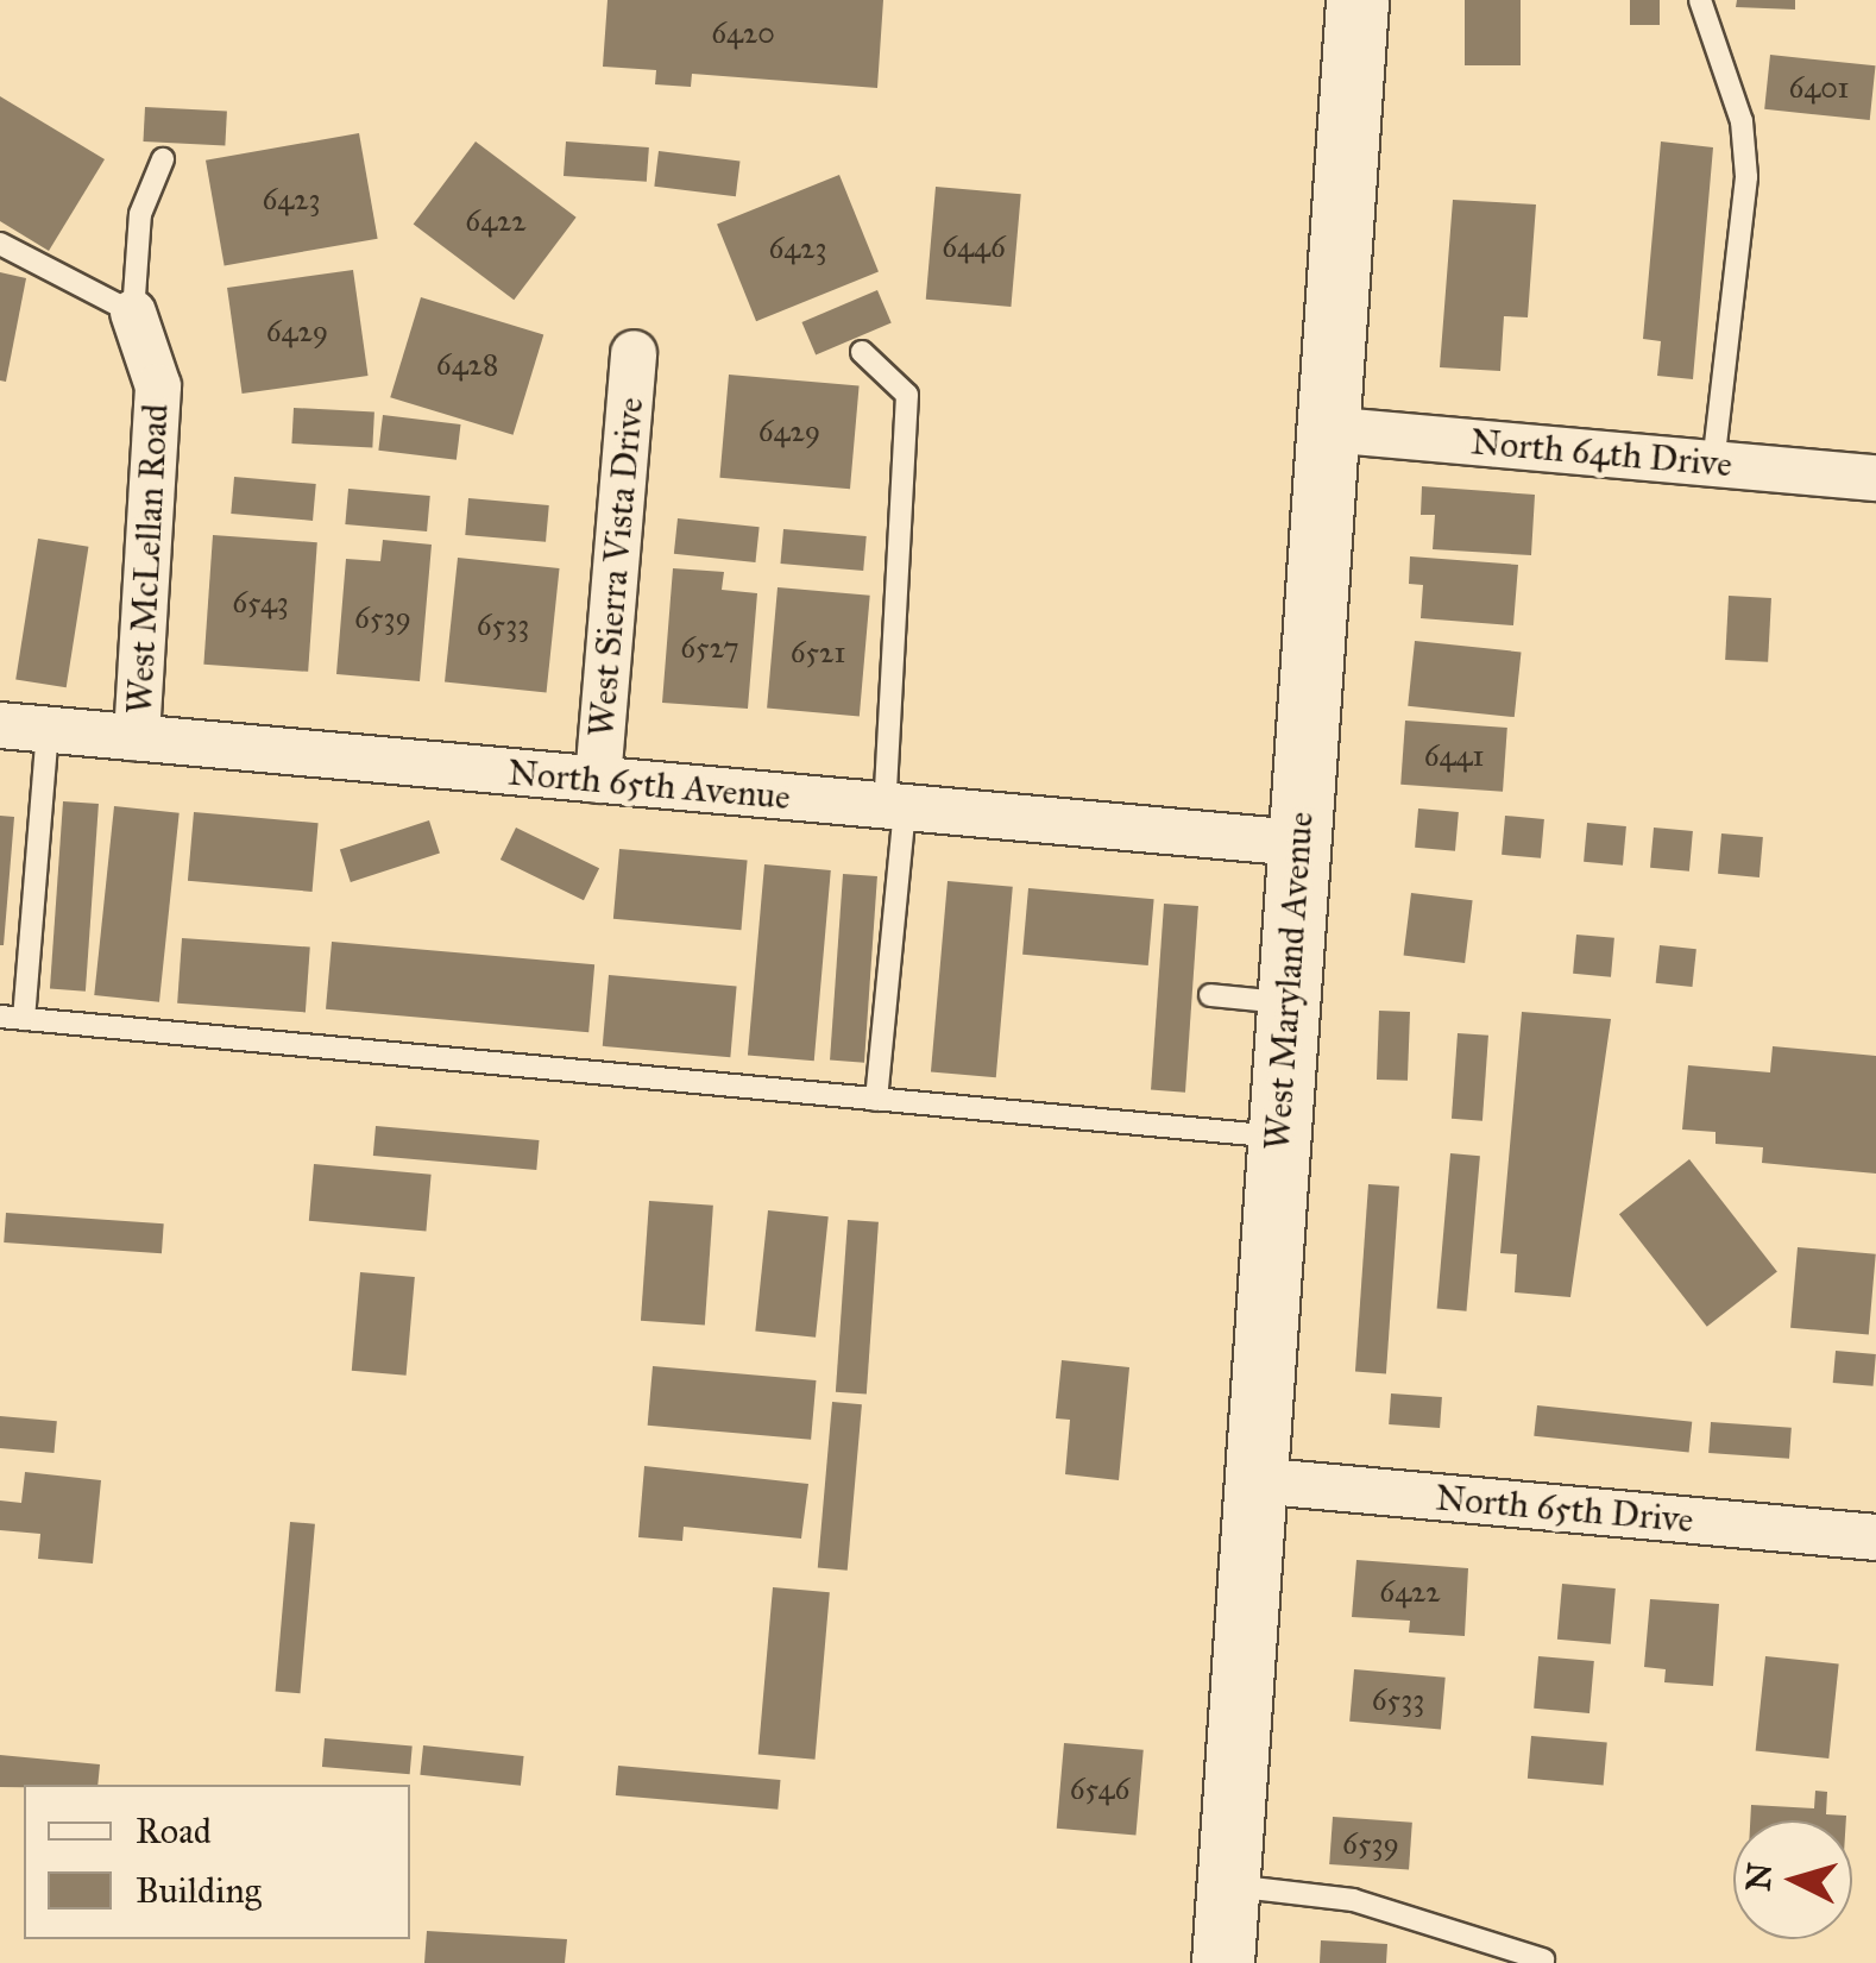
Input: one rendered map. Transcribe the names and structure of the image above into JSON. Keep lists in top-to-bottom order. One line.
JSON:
{"streets":{"street":["North 64th Drive","West McLellan Road","West Sierra Vista Drive","North 65th Avenue","West Maryland Avenue","North 65th Drive"]},"crossings":[["North 64th Drive","West Maryland Avenue"],["West McLellan Road","North 65th Avenue"],["West Sierra Vista Drive","North 65th Avenue"],["North 65th Avenue","West Maryland Avenue"],["West Maryland Avenue","North 65th Drive"]],"house_numbers":["6420","6401","6423","6422","6446","6423","6429","6428","6429","6543","6539","6533","6527","6521","6441","6422","6533","6546","6539"],"legend":["Road","Building"],"north":"left"}
